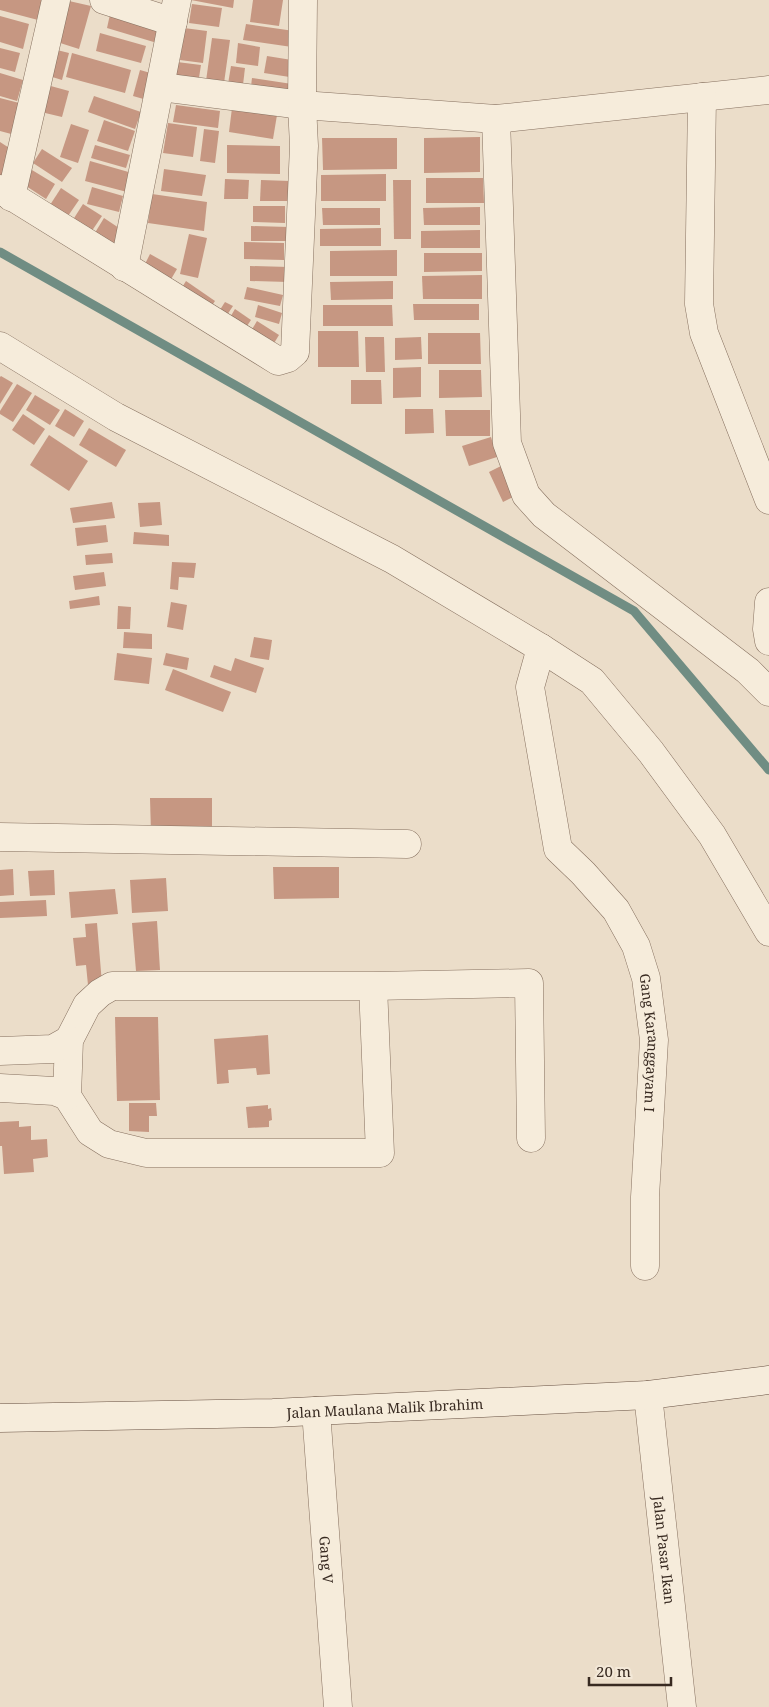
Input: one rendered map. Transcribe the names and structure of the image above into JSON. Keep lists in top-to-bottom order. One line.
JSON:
{"streets":{"street":["Gang Karanggayam I","Jalan Maulana Malik Ibrahim","Jalan Pasar Ikan","Gang V"]},"crossings":[["Jalan Maulana Malik Ibrahim","Jalan Pasar Ikan"],["Jalan Maulana Malik Ibrahim","Gang V"]],"scale_bar":"20 m"}
